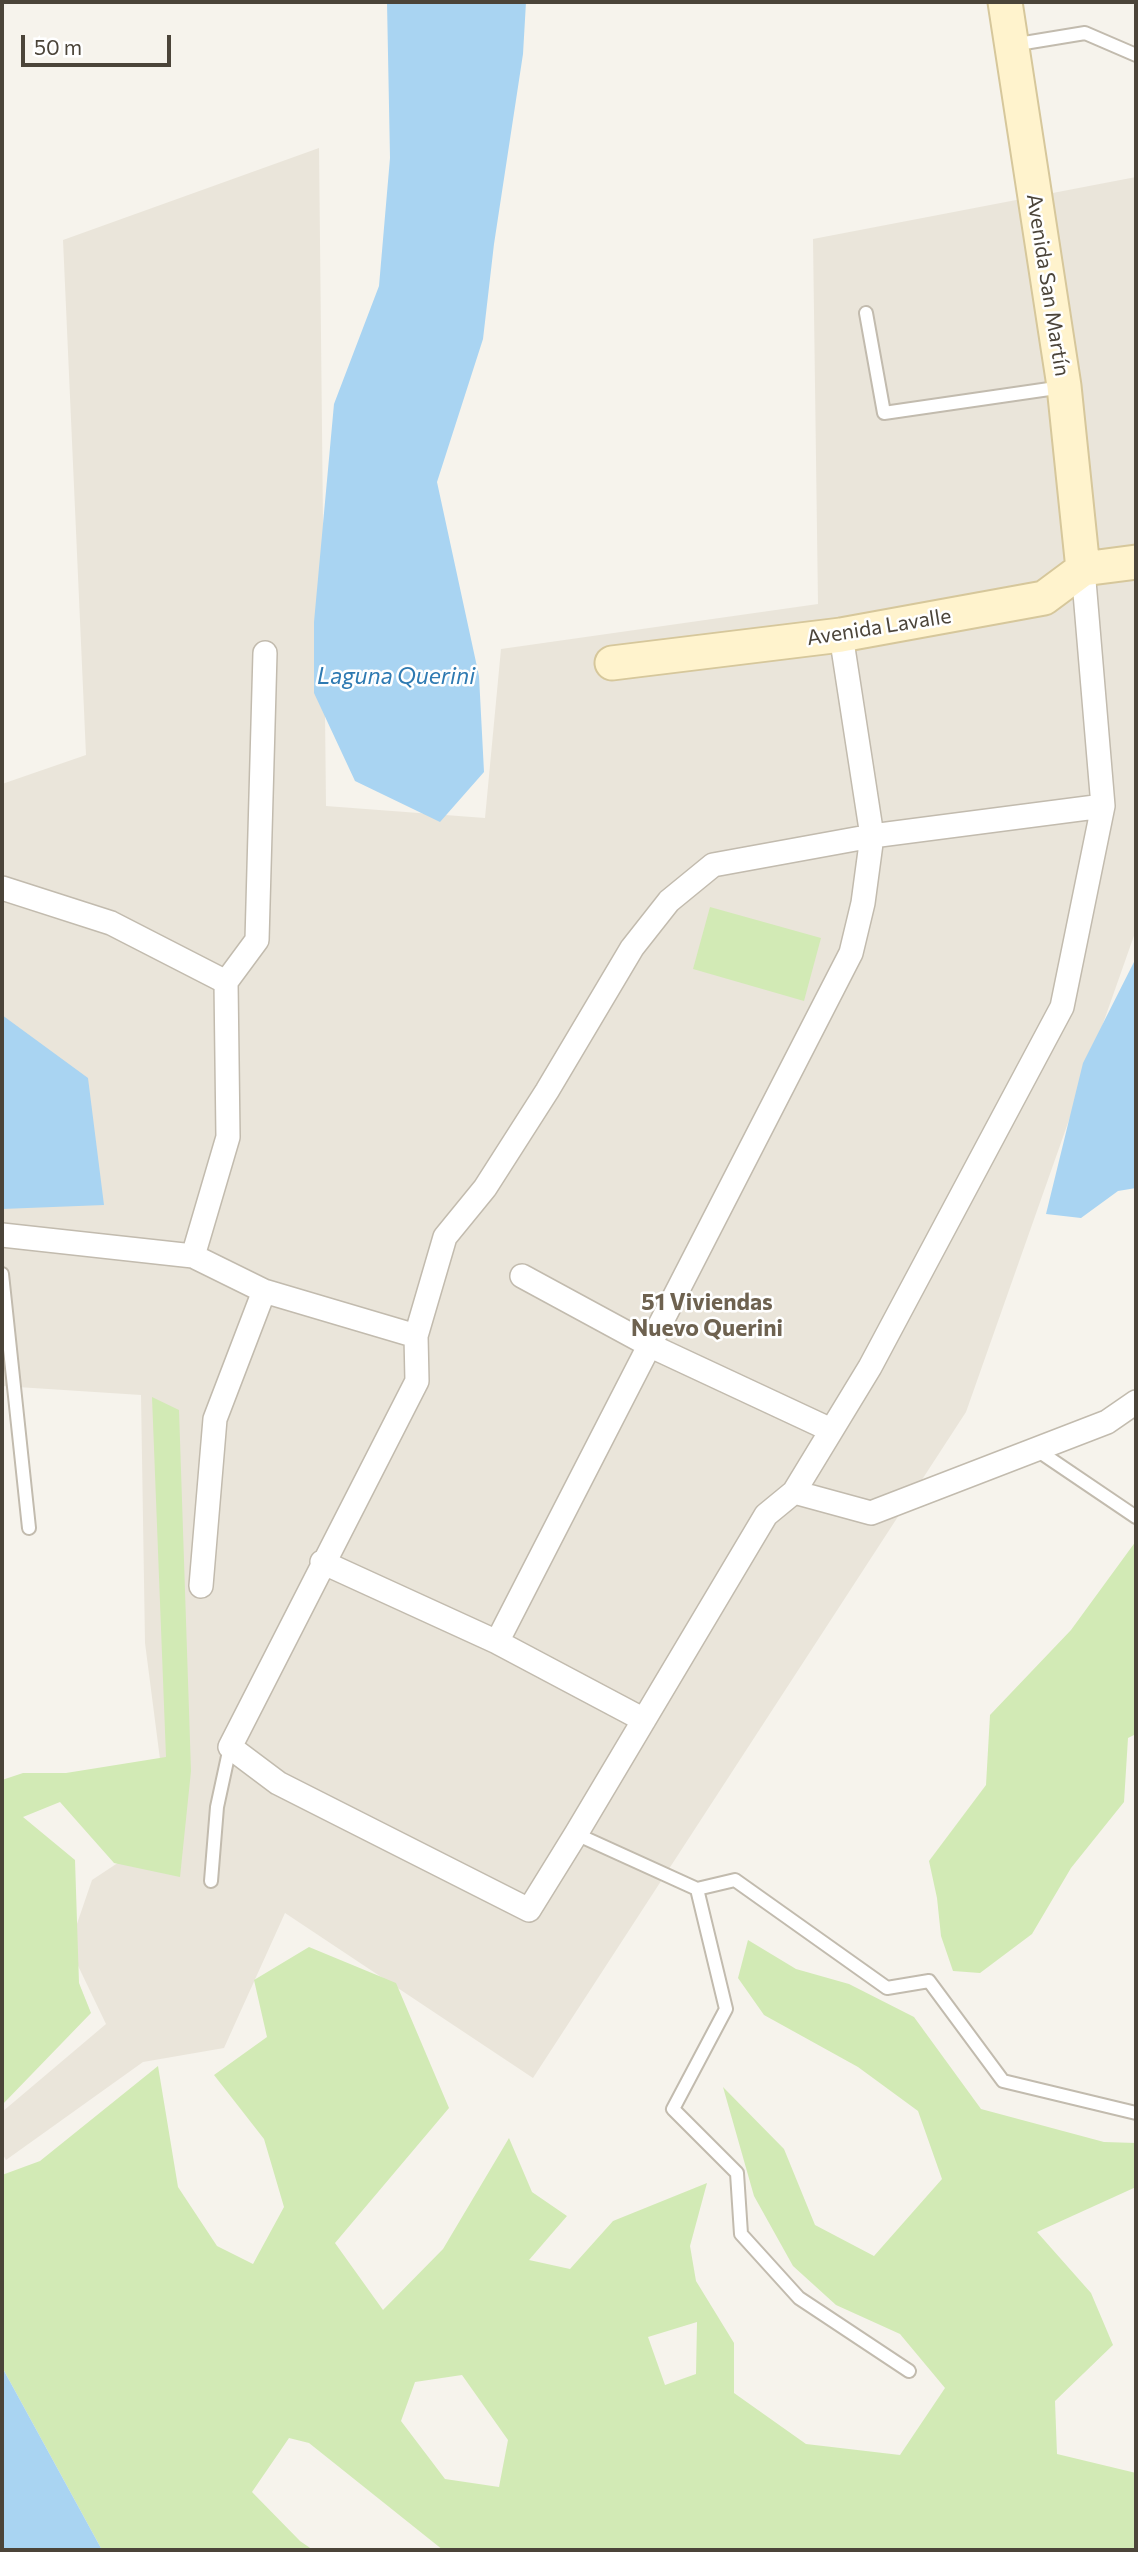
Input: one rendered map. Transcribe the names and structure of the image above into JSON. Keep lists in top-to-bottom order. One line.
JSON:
{"streets":{"street":["Avenida San Martín","Avenida Lavalle"]},"crossings":[["Avenida San Martín","Avenida Lavalle"]],"districts":["51 Viviendas Nuevo Querini"],"water":["Laguna Querini"],"scale_bar":"50 m"}
